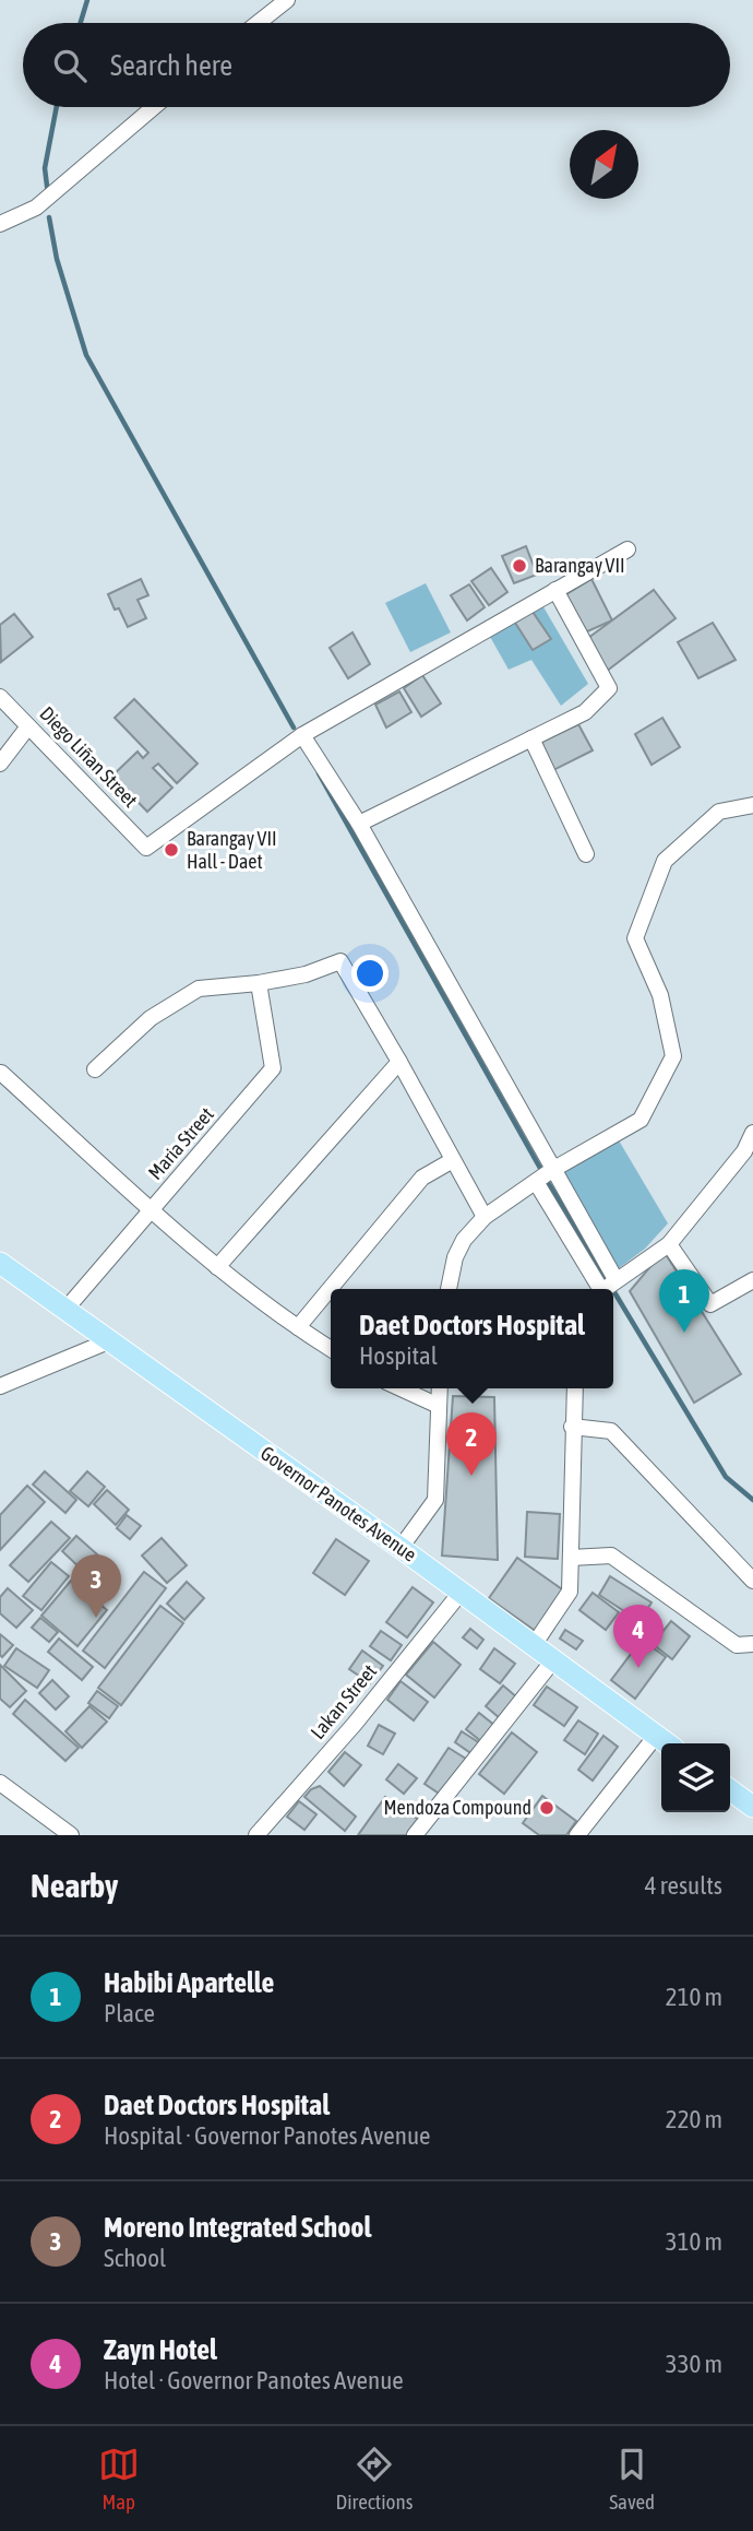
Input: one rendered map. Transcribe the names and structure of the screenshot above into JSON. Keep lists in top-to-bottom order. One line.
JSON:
{"streets":{"main road":["Governor Panotes Avenue"],"street":["Diego Liñan Street","Maria Street","Lakan Street"]},"crossings":[["Maria Street","Governor Panotes Avenue"],["Governor Panotes Avenue","Lakan Street"]],"places":["Barangay VII","Barangay VII Hall - Daet","Mendoza Compound"],"north":"top right","page":{"search":"Search here","pins":["1","2","3","4"],"popup":["Daet Doctors Hospital","Hospital"],"heading":["Nearby","4 results"],"list":[{"mark":"1","name":"Habibi Apartelle","note":"Place","value":"210 m"},{"mark":"2","name":"Daet Doctors Hospital","note":"Hospital · Governor Panotes Avenue","value":"220 m"},{"mark":"3","name":"Moreno Integrated School","note":"School","value":"310 m"},{"mark":"4","name":"Zayn Hotel","note":"Hotel · Governor Panotes Avenue","value":"330 m"}],"nav":["Map","Directions","Saved"]}}
